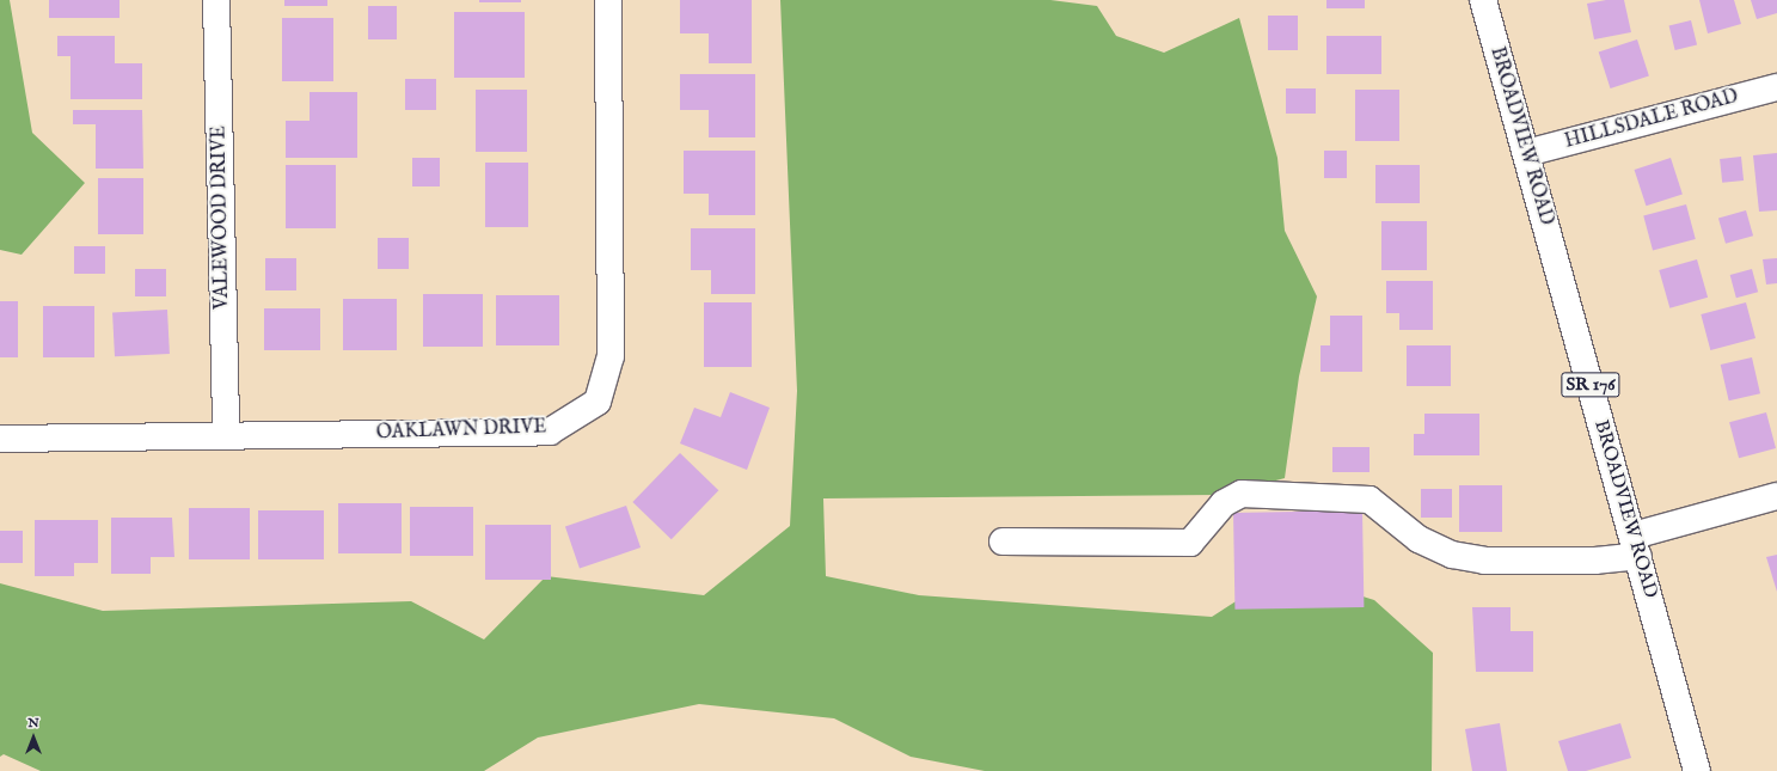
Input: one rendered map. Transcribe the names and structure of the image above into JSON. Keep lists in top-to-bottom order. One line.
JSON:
{"streets":{"street":["HILLSDALE ROAD","BROADVIEW ROAD","VALEWOOD DRIVE","SR 176","OAKLAWN DRIVE"]},"crossings":[["HILLSDALE ROAD","BROADVIEW ROAD"],["VALEWOOD DRIVE","OAKLAWN DRIVE"]],"north":"top"}
